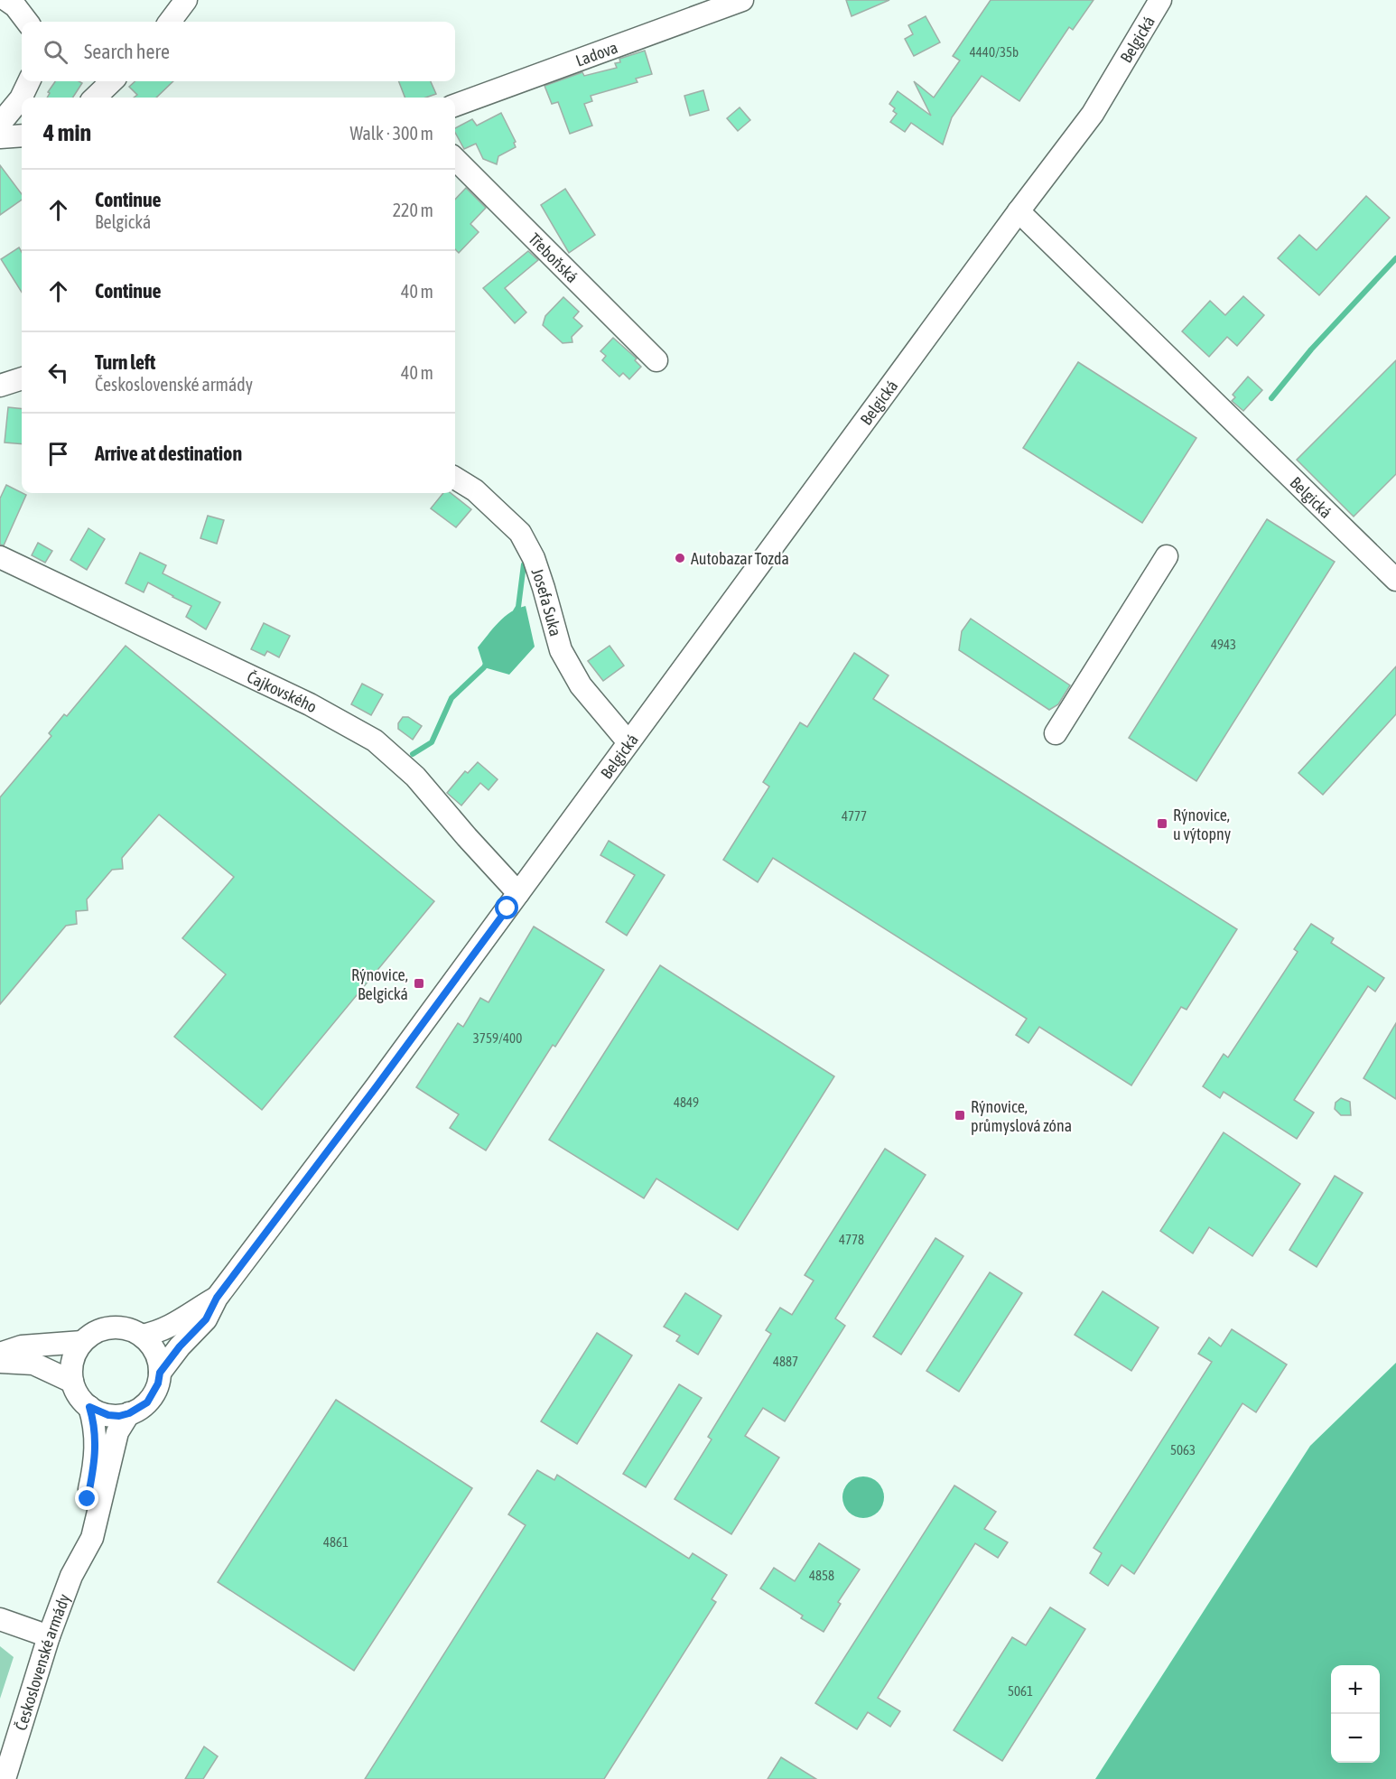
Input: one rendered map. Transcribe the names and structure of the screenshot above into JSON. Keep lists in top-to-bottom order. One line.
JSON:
{"streets":{"street":["Belgická","Ladova","Třeboňská","Josefa Suka","Čajkovského","Československé armády"]},"crossings":[["Belgická","Josefa Suka"],["Belgická","Čajkovského"],["Belgická","Československé armády"]],"places":{"other":["Autobazar Tozda"],"transit":["Rýnovice, u výtopny","Rýnovice, Belgická","Rýnovice, průmyslová zóna"]},"house_numbers":["4440/35b","4943","4777","3759/400","4849","4778","4887","5063","4861","4858","5061"],"page":{"search":"Search here","heading":["4 min","Walk · 300 m"],"list":[["Continue","Belgická","220 m"],["Continue","40 m"],["Turn left","Československé armády","40 m"],"Arrive at destination"],"map_buttons":["+","−"]}}
